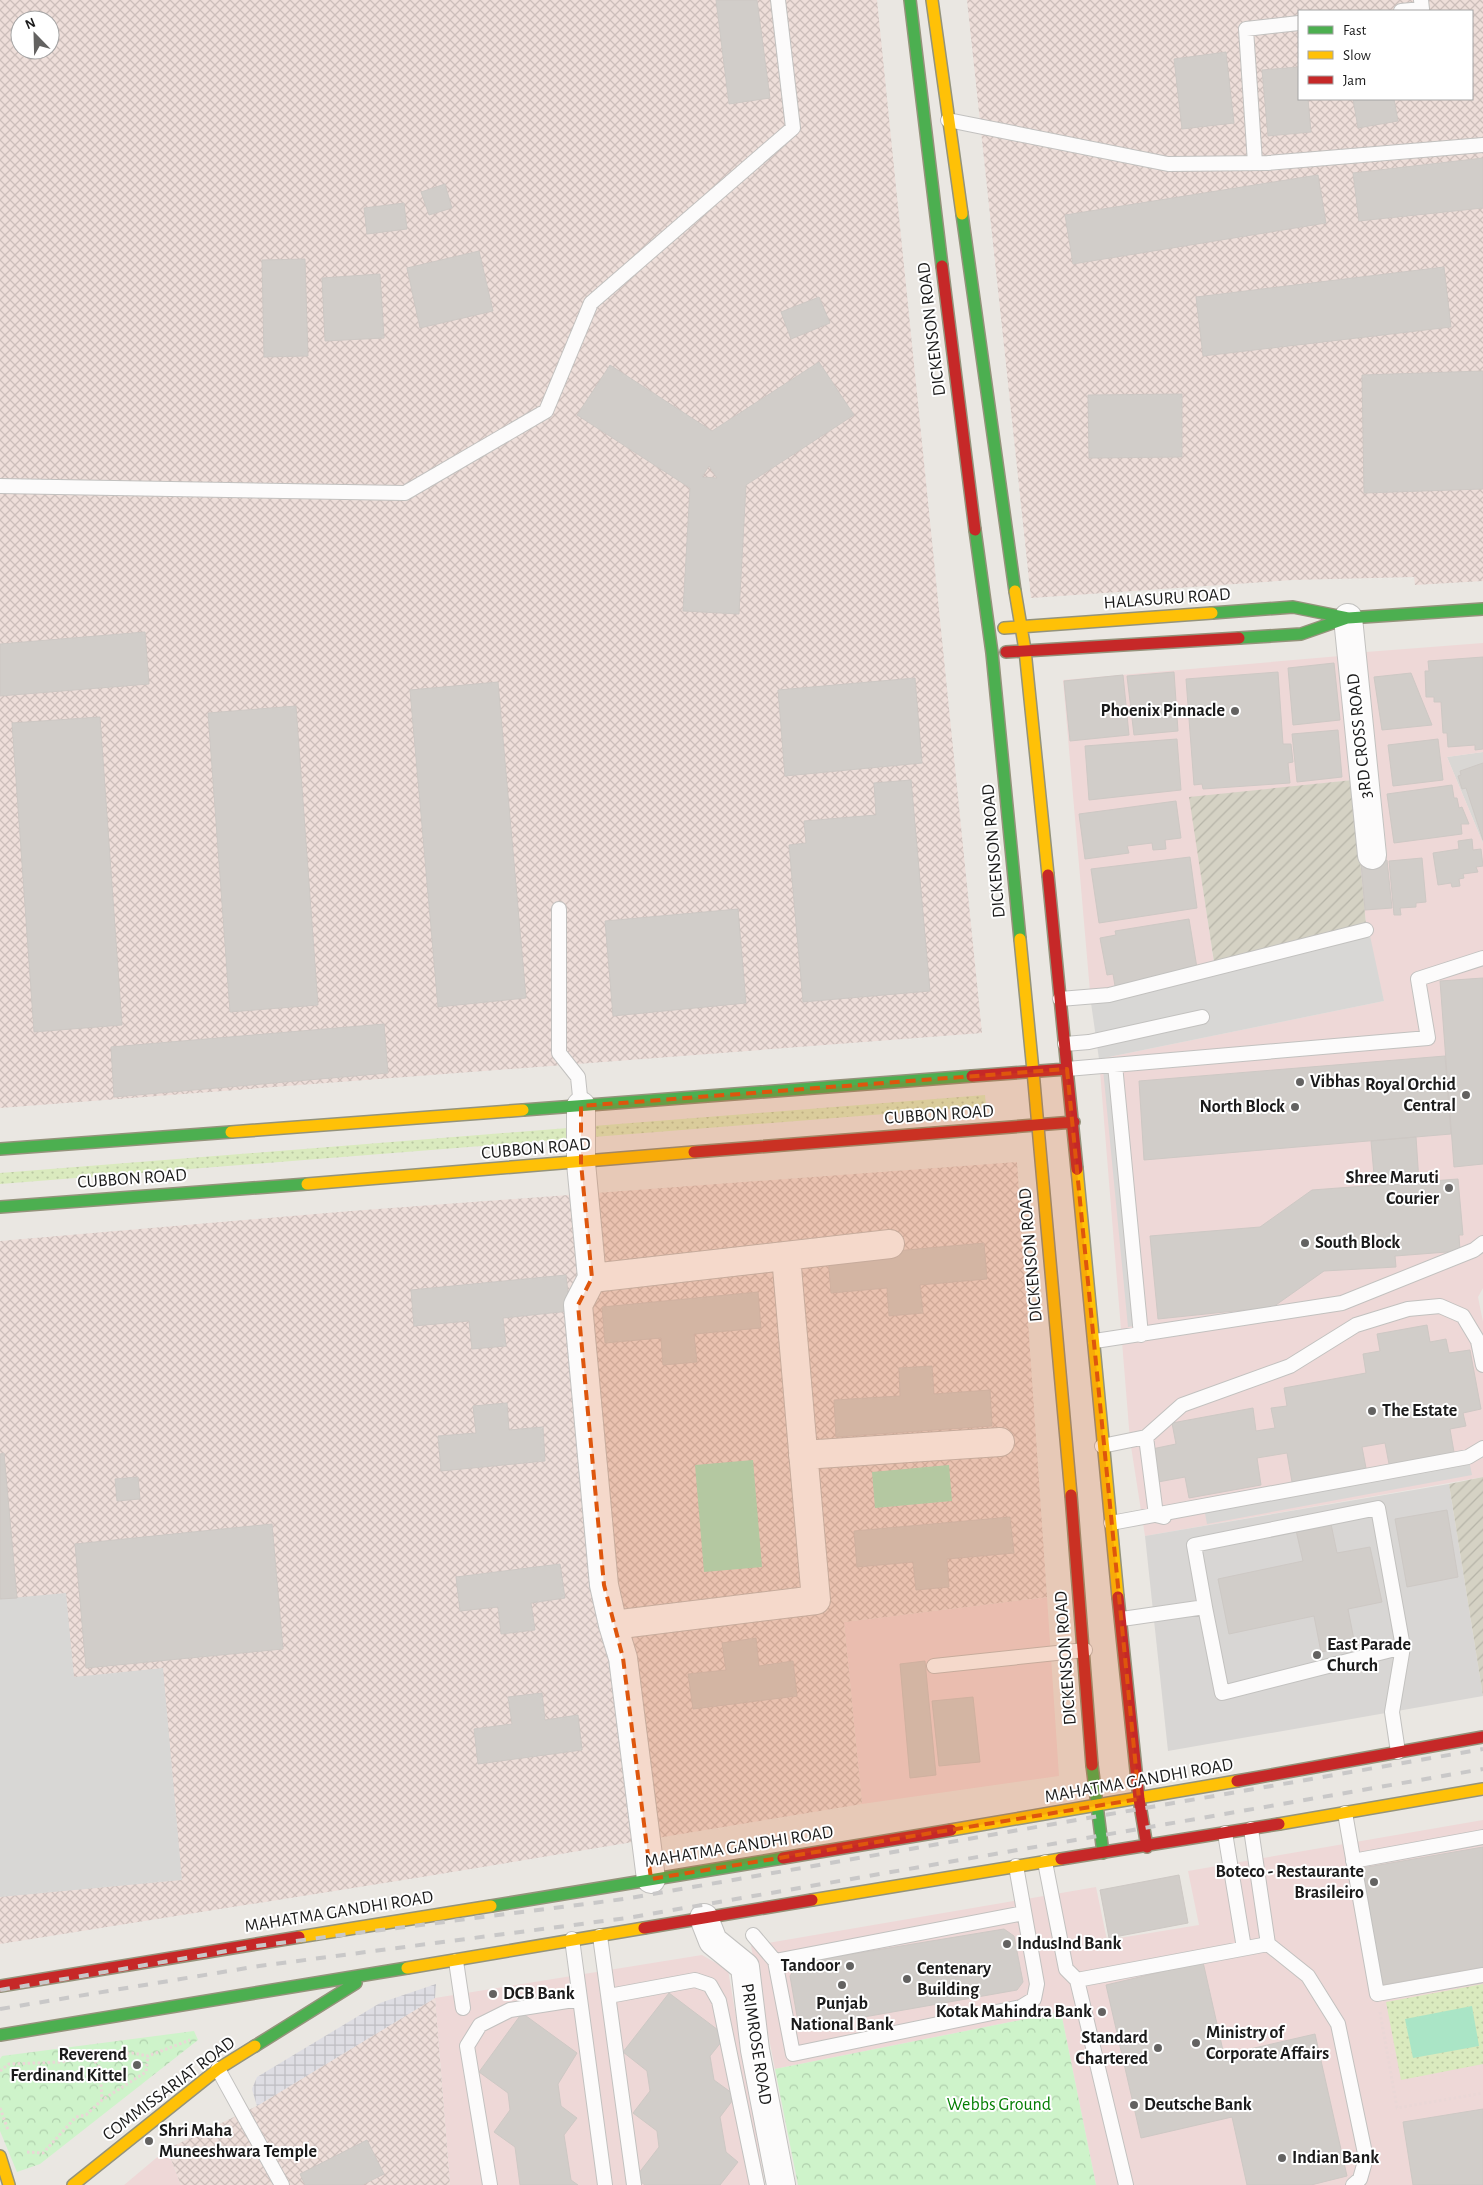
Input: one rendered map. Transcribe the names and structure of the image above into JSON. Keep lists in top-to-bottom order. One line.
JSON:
{"streets":{"main road":["DICKENSON ROAD","HALASURU ROAD","CUBBON ROAD","MAHATMA GANDHI ROAD","COMMISSARIAT ROAD"],"street":["3RD CROSS ROAD","PRIMROSE ROAD"]},"crossings":[["DICKENSON ROAD","HALASURU ROAD"],["DICKENSON ROAD","CUBBON ROAD"],["DICKENSON ROAD","MAHATMA GANDHI ROAD"],["HALASURU ROAD","3RD CROSS ROAD"]],"parks":["Webbs Ground"],"places":["Phoenix Pinnacle","Vibhas","Royal Orchid Central","North Block","Shree Maruti Courier","South Block","The Estate","East Parade Church","Boteco - Restaurante Brasileiro","IndusInd Bank","Tandoor","Centenary Building","Punjab National Bank","DCB Bank","Kotak Mahindra Bank","Ministry of Corporate Affairs","Standard Chartered","Reverend Ferdinand Kittel","Deutsche Bank","Shri Maha Muneeshwara Temple","Indian Bank"],"legend":["Fast","Slow","Jam"],"north":"top left"}
